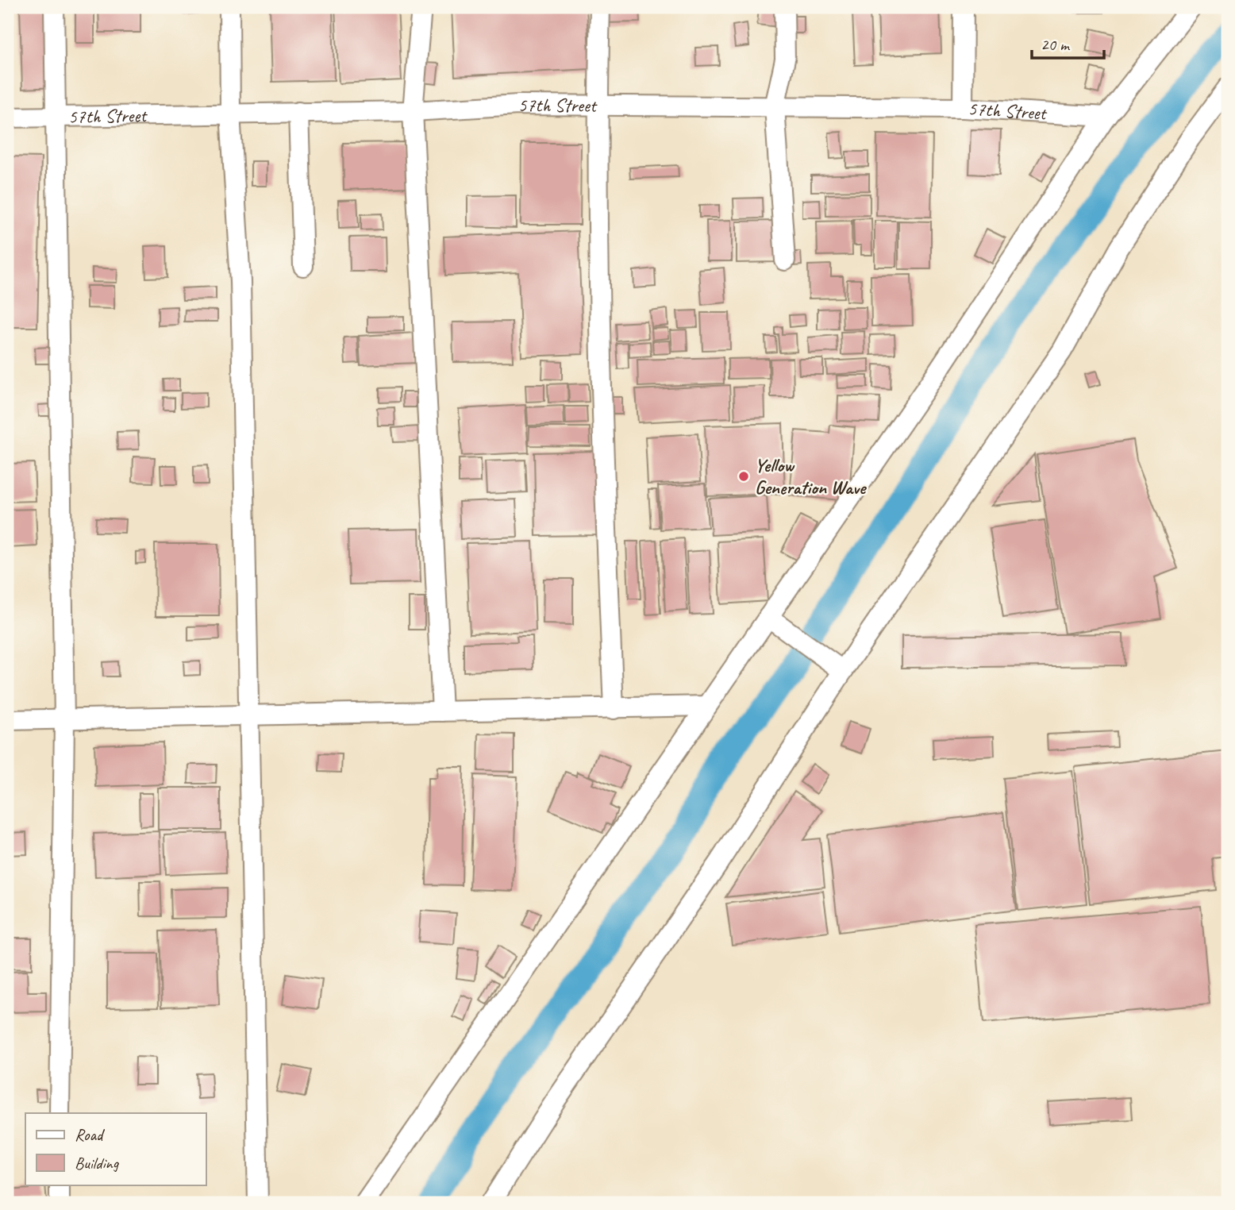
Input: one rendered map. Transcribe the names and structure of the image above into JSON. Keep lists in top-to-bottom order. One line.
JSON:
{"streets":{"street":["57th Street"]},"places":["Yellow Generation Wave"],"legend":["Road","Building"],"scale_bar":"20 m"}
